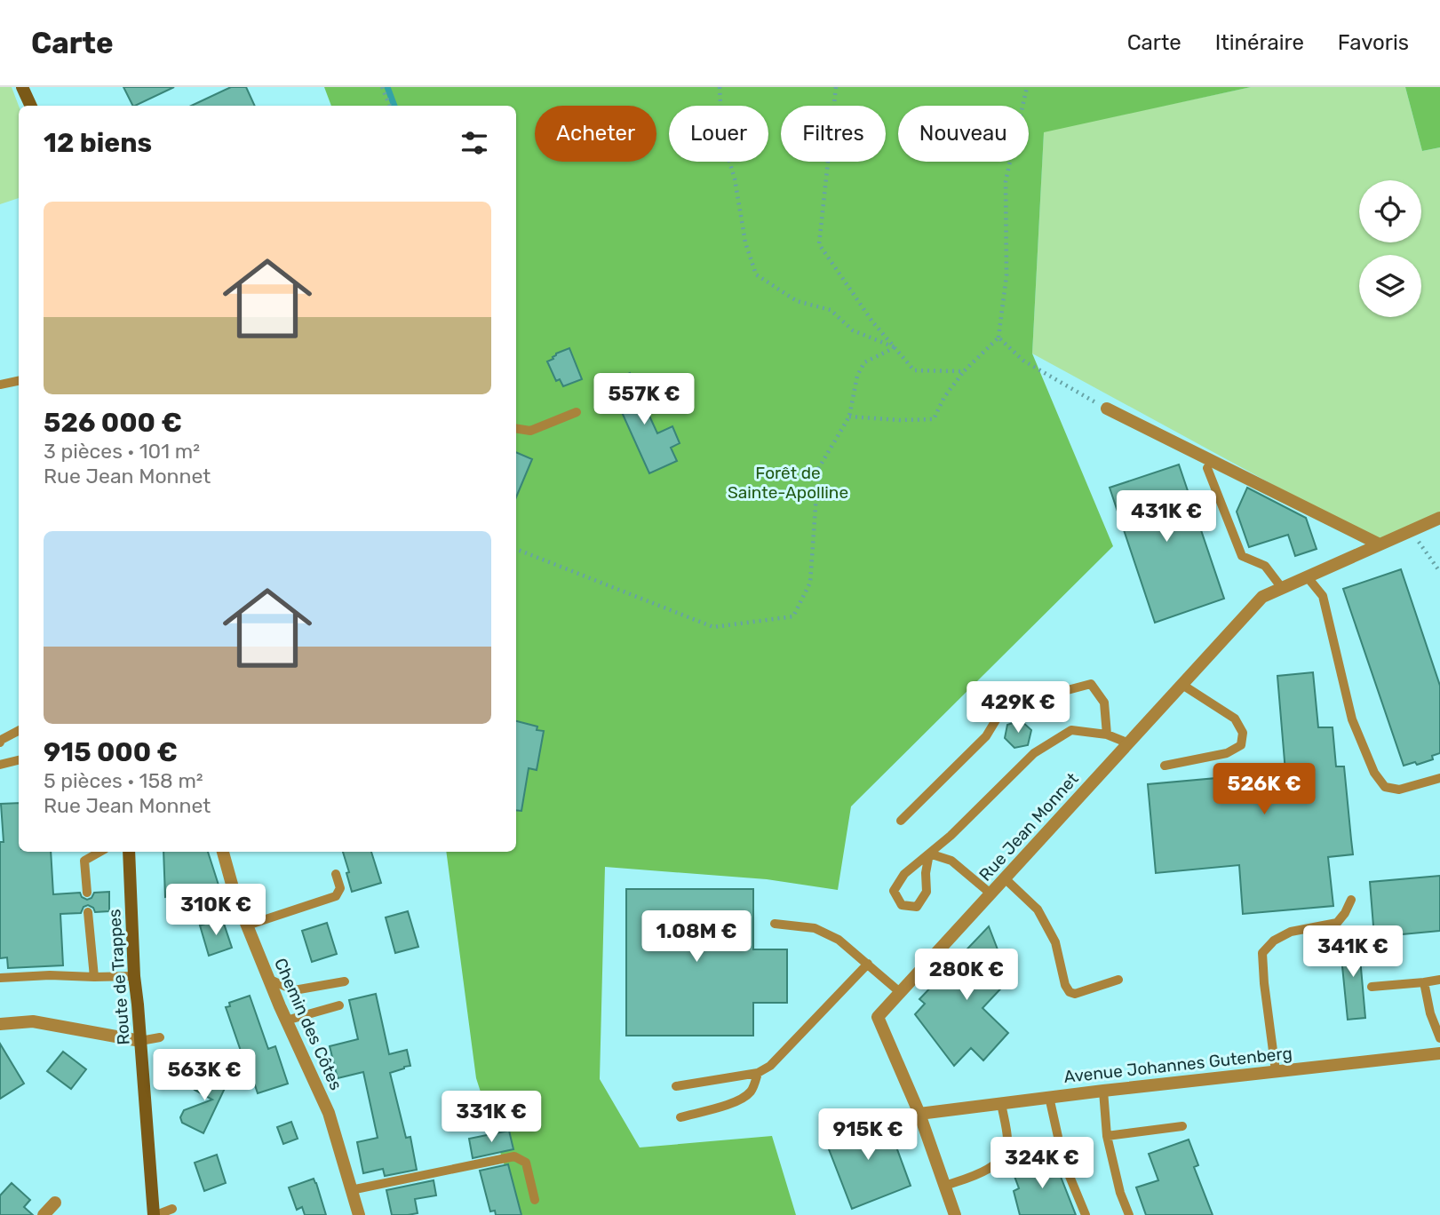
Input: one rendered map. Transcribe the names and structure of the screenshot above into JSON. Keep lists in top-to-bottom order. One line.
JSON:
{"streets":{"main road":["Route de Trappes"],"street":["Rue Jean Monnet","Chemin des Côtes","Avenue Johannes Gutenberg"]},"crossings":[["Rue Jean Monnet","Avenue Johannes Gutenberg"]],"parks":["Forêt de Sainte-Apolline"],"page":{"header":"Carte","nav":["Carte","Itinéraire","Favoris"],"chip":["Acheter","Louer","Filtres","Nouveau"],"heading":"12 biens","list":[{"name":"526 000 €","note":"3 pièces · 101 m² · Rue Jean Monnet"},{"name":"915 000 €","note":"5 pièces · 158 m² · Rue Jean Monnet"}],"price":["557K €","431K €","429K €","526K €","310K €","1.08M €","341K €","280K €","563K €","331K €","915K €","324K €"]}}
